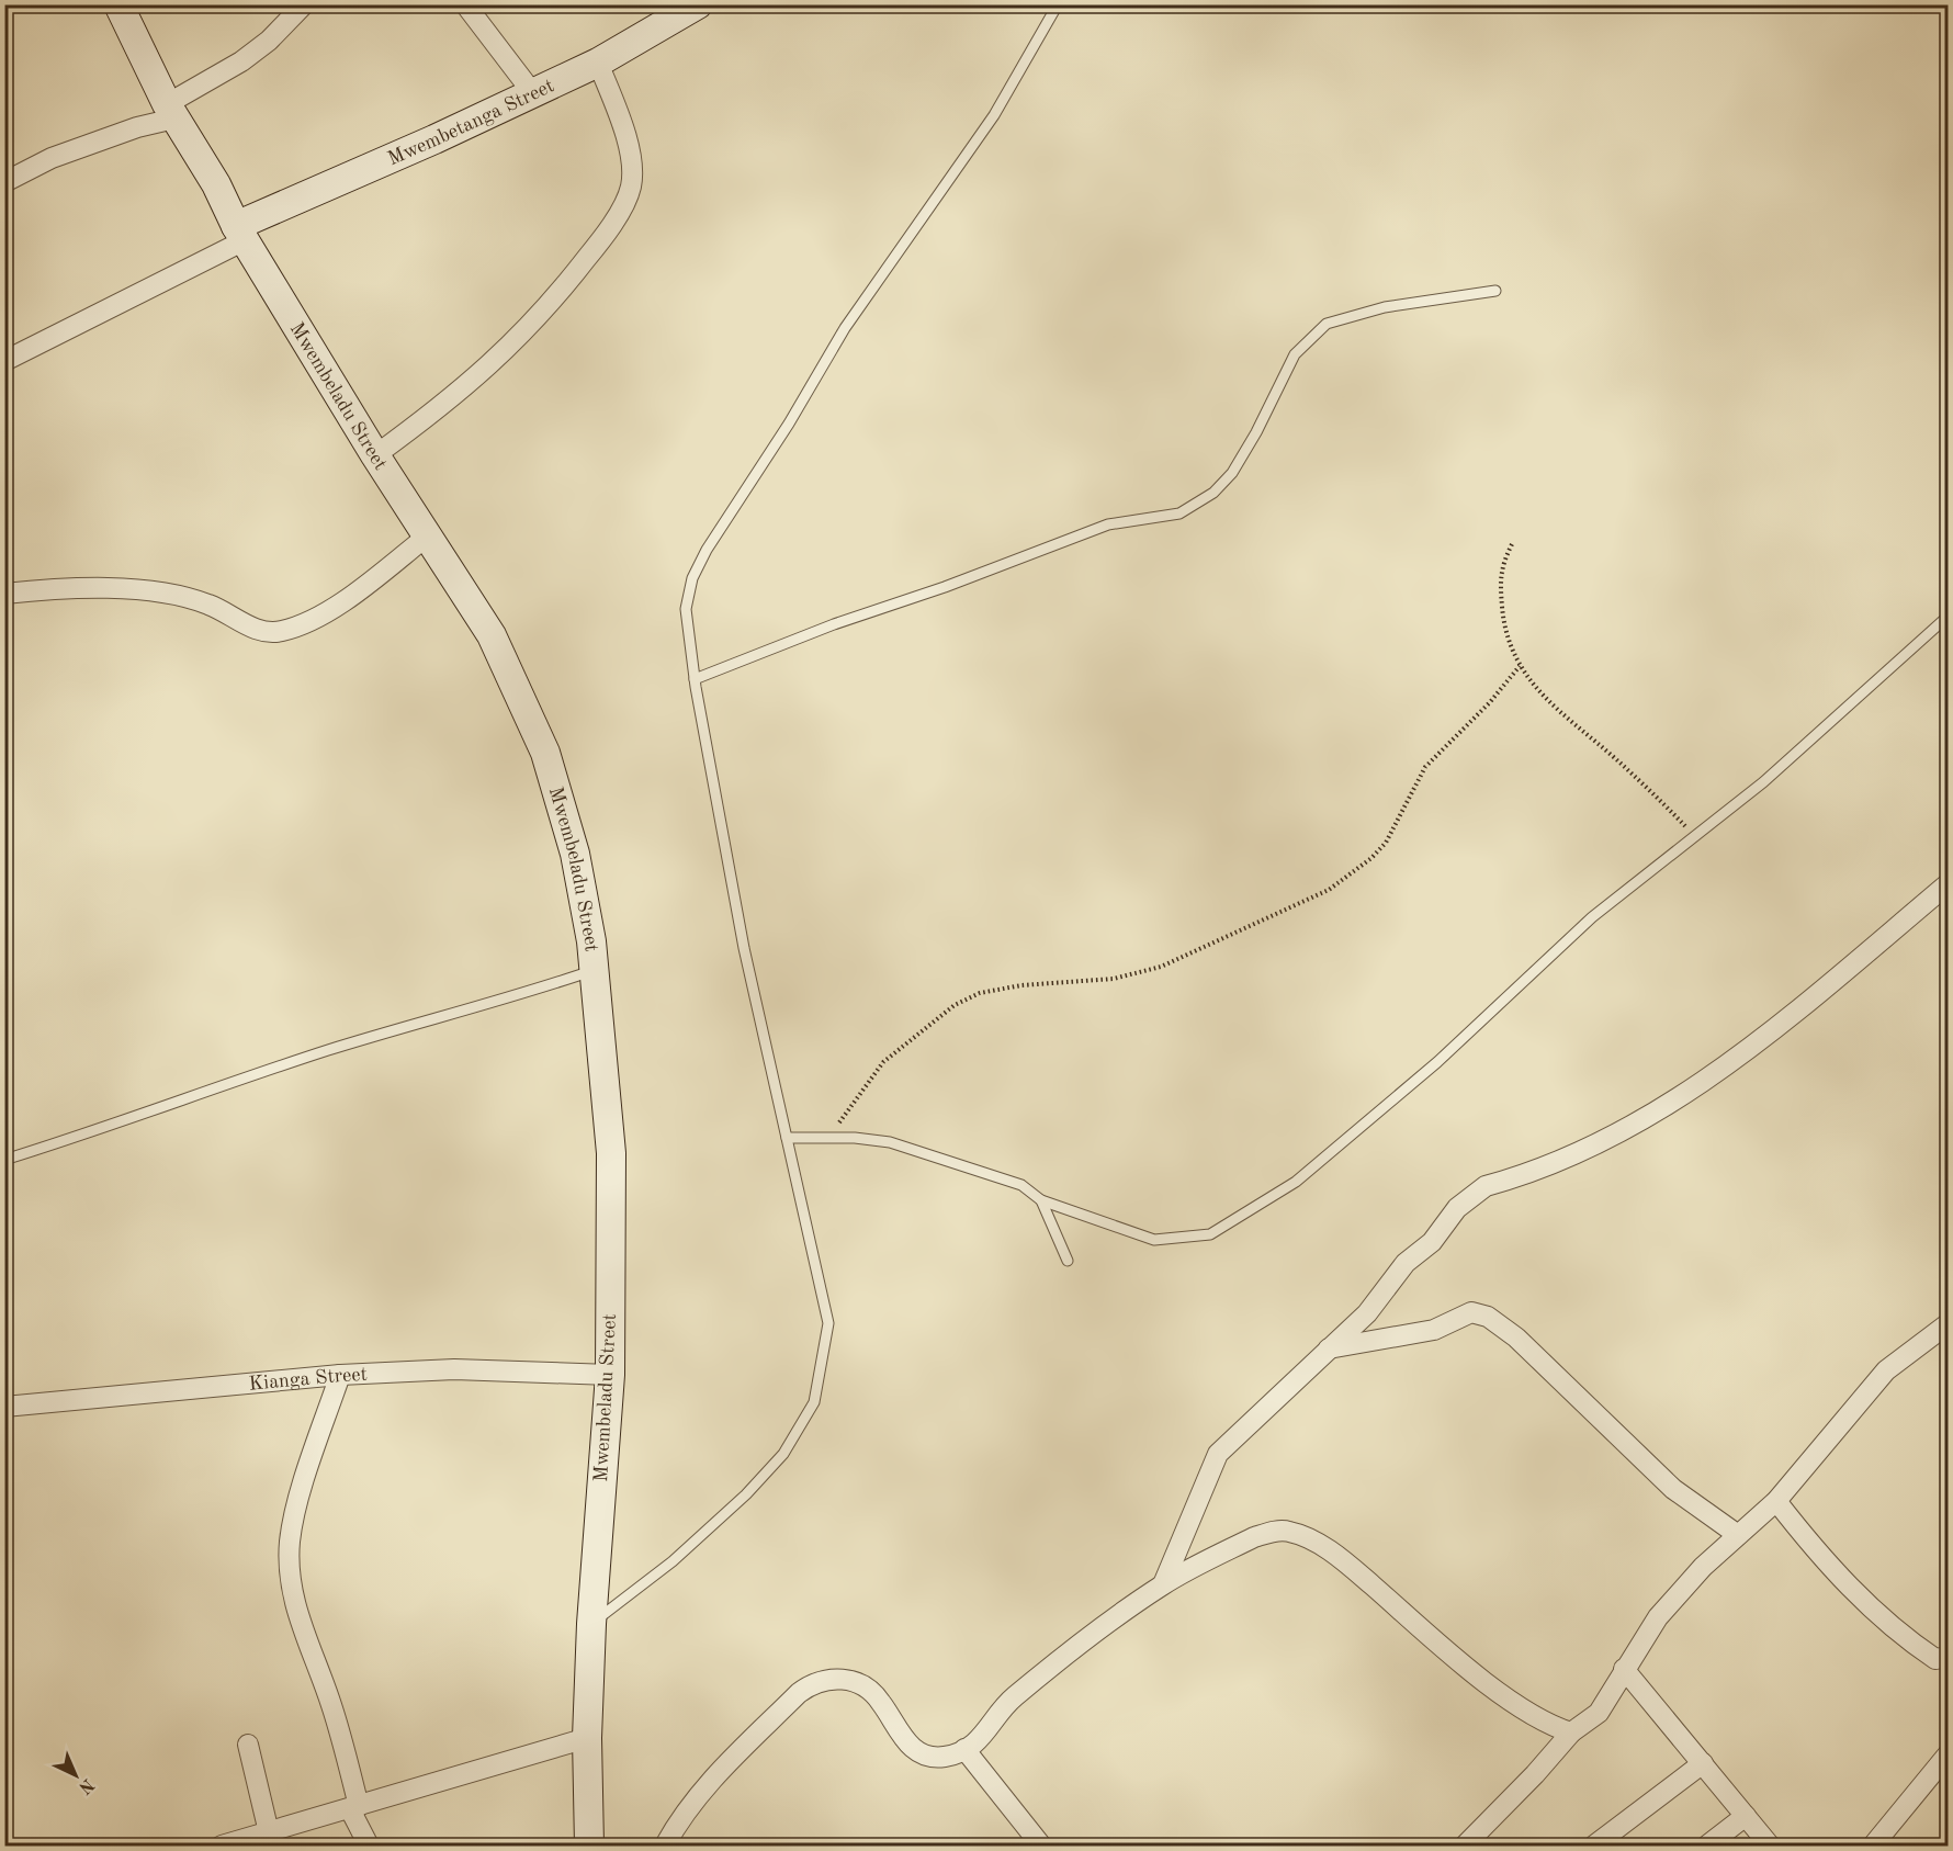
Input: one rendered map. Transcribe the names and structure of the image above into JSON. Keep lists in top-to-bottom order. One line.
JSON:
{"streets":{"street":["Mwembetanga Street","Mwembeladu Street","Kianga Street"]},"crossings":[["Mwembetanga Street","Mwembeladu Street"],["Mwembeladu Street","Kianga Street"]],"north":"bottom right"}
